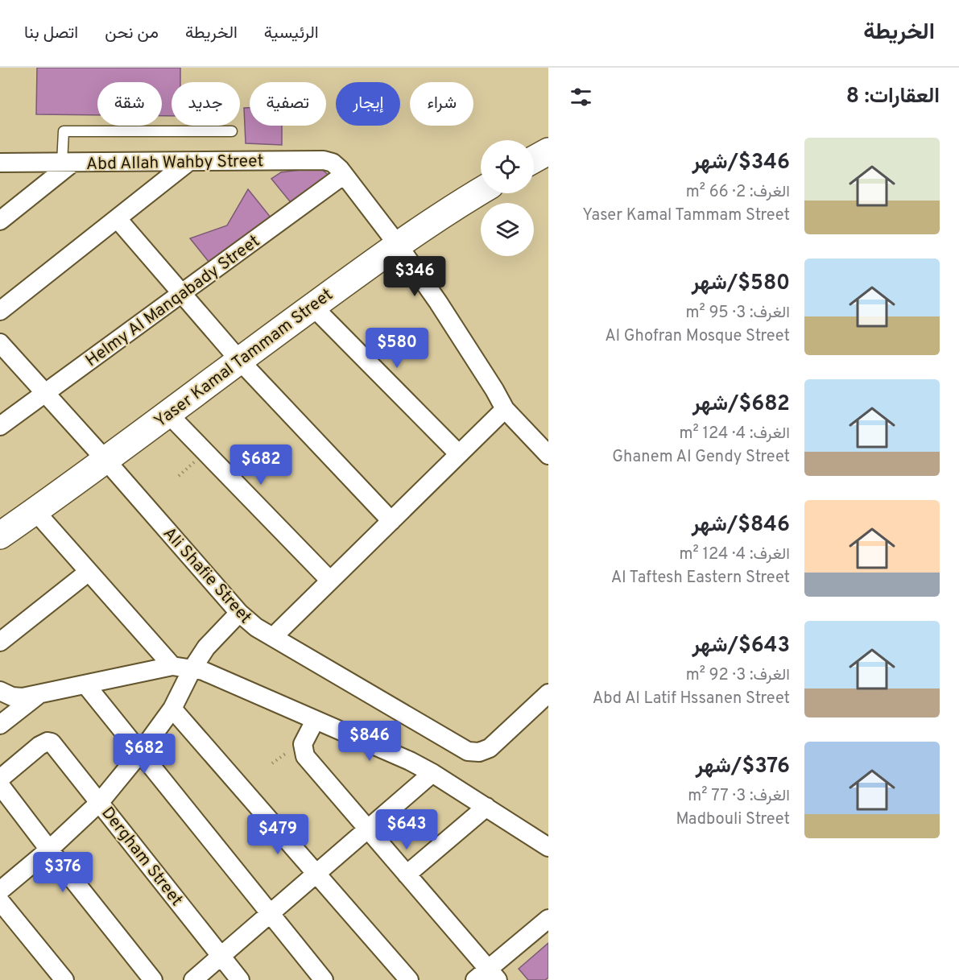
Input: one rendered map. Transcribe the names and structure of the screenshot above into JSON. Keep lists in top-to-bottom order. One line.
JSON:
{"streets":{"street":["Abd Allah Wahby Street","Helmy Al Manqabady Street","Yaser Kamal Tammam Street","Ali Shafie Street","Dergham Street"]},"crossings":[["Abd Allah Wahby Street","Helmy Al Manqabady Street"],["Abd Allah Wahby Street","Yaser Kamal Tammam Street"],["Helmy Al Manqabady Street","Ali Shafie Street"],["Yaser Kamal Tammam Street","Ali Shafie Street"]],"page":{"header":"الخريطة","nav":["الرئيسية","الخريطة","من نحن","اتصل بنا"],"heading":"العقارات: 8","chip":["شراء","إيجار","تصفية","جديد","شقة"],"list":[{"name":"$346/شهر","note":"الغرف: 2 · 66 m² · Yaser Kamal Tammam Street"},{"name":"$580/شهر","note":"الغرف: 3 · 95 m² · Al Ghofran Mosque Street"},{"name":"$682/شهر","note":"الغرف: 4 · 124 m² · Ghanem Al Gendy Street"},{"name":"$846/شهر","note":"الغرف: 4 · 124 m² · Al Taftesh Eastern Street"},{"name":"$643/شهر","note":"الغرف: 3 · 92 m² · Abd Al Latif Hssanen Street"},{"name":"$376/شهر","note":"الغرف: 3 · 77 m² · Madbouli Street"}],"price":["$346","$580","$682","$846","$682","$643","$479","$376"]}}
